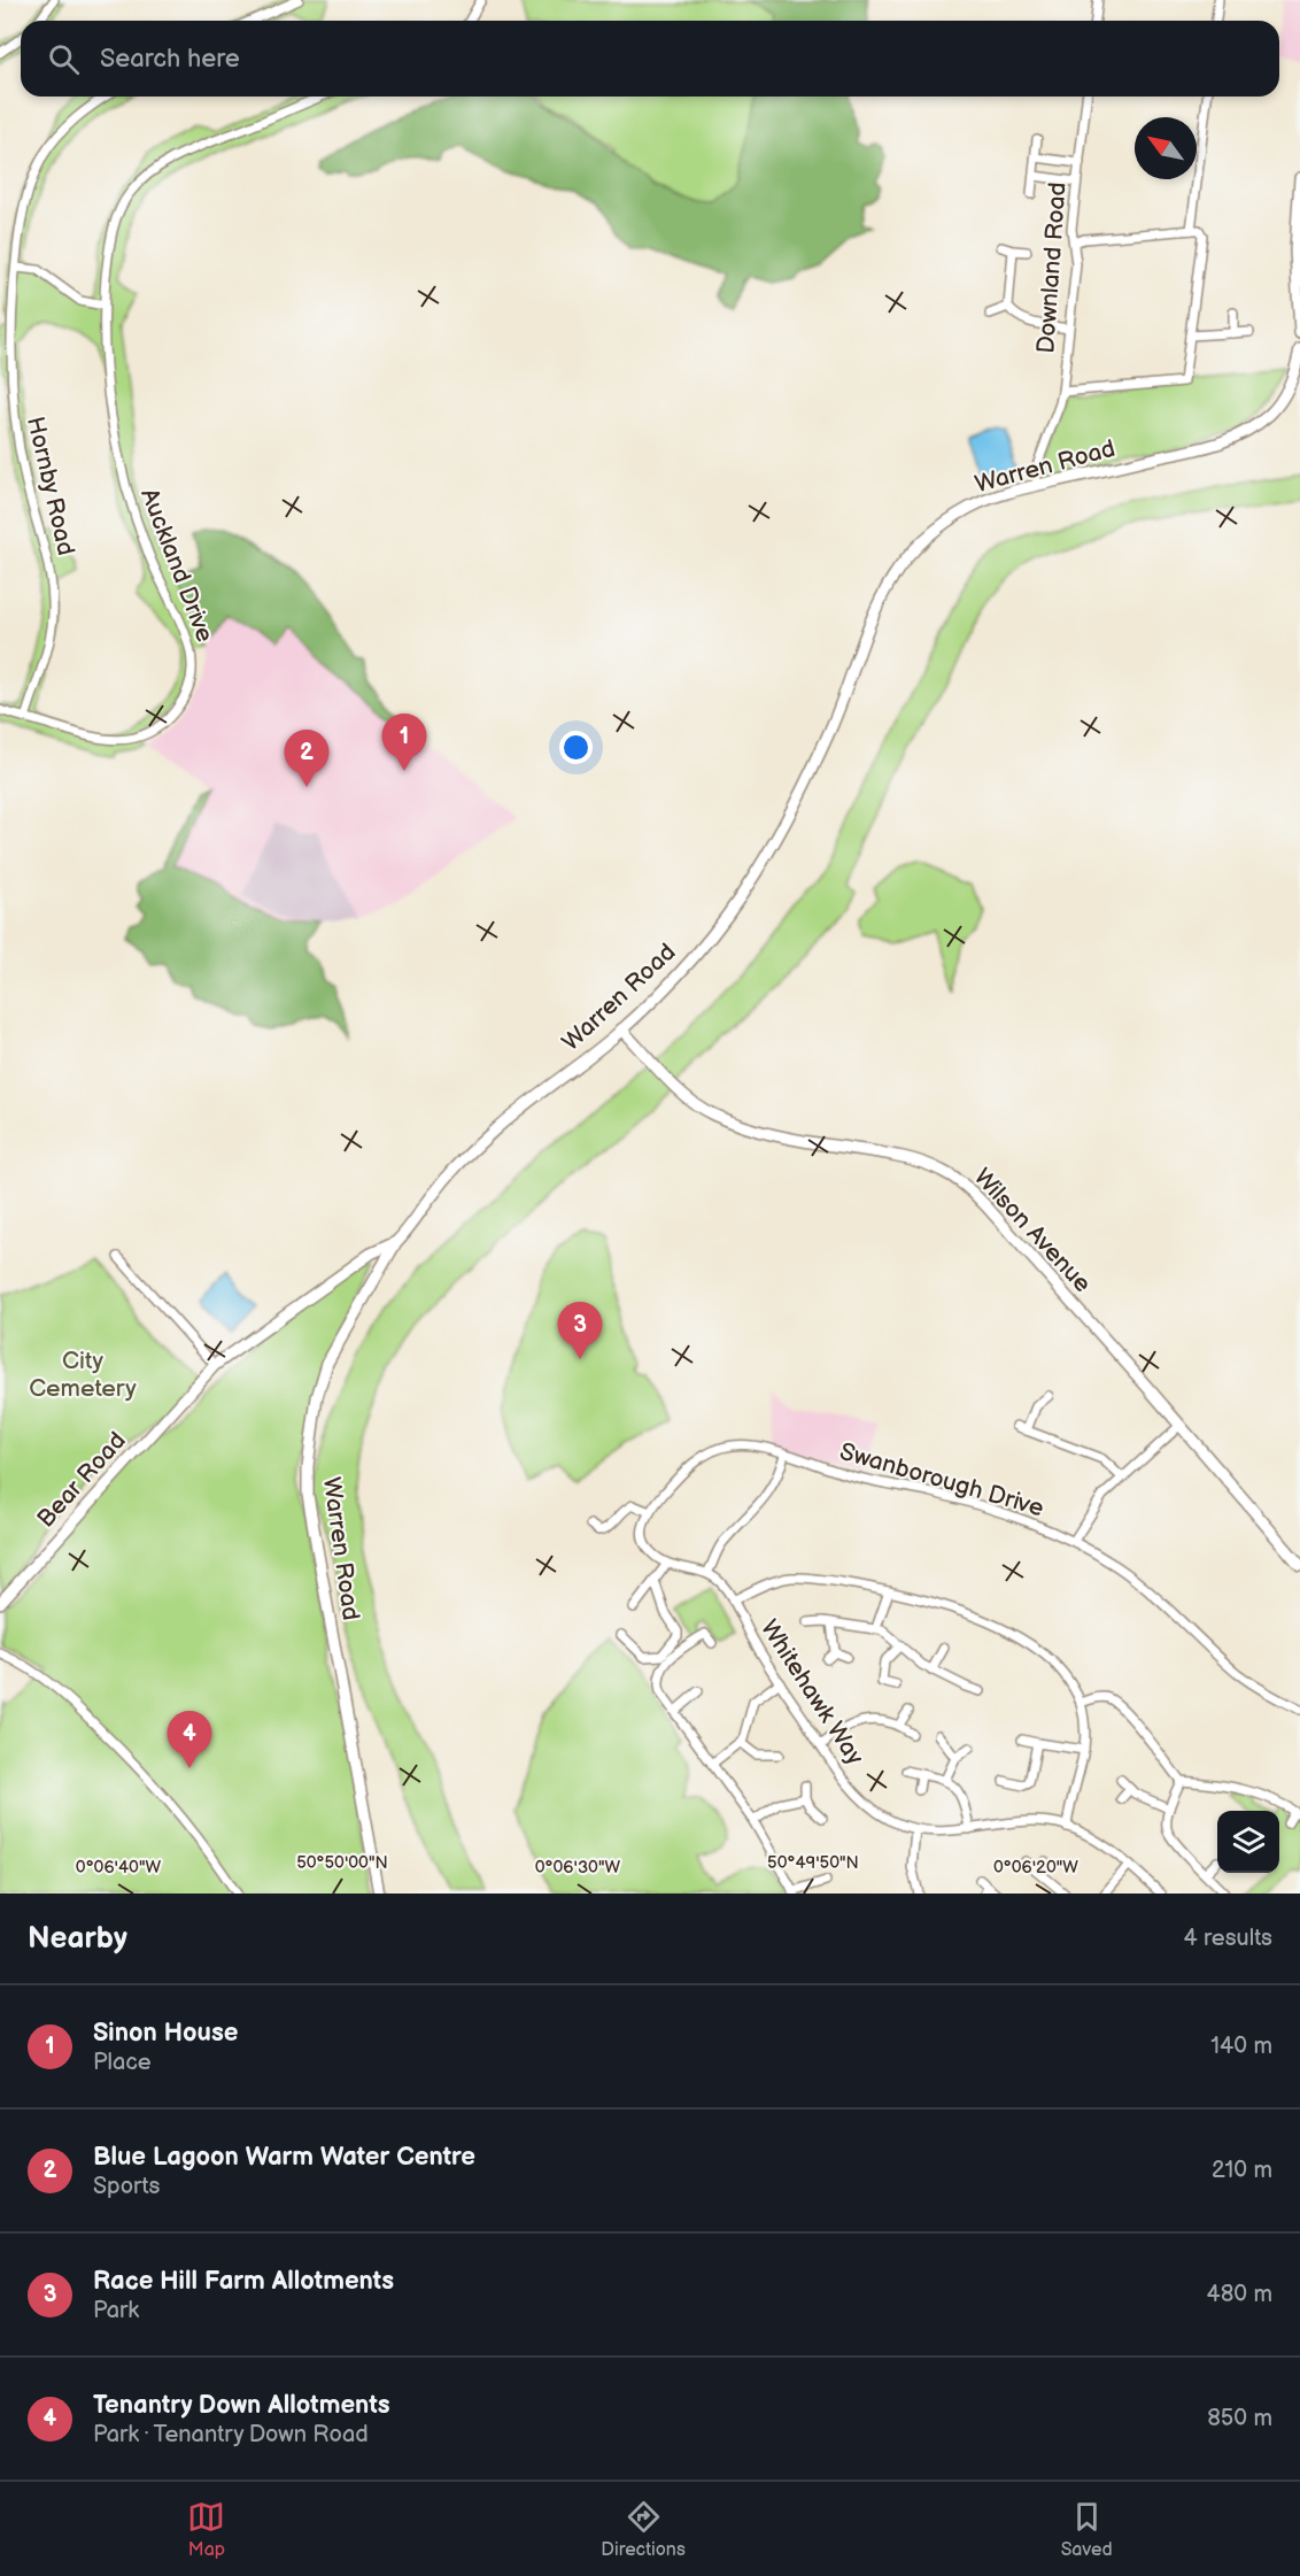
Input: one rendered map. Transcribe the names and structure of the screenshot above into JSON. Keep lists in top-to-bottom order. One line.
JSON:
{"streets":{"street":["Downland Road","Warren Road","Hornby Road","Auckland Drive","Wilson Avenue","Bear Road","Swanborough Drive","Whitehawk Way"]},"crossings":[["Downland Road","Warren Road"],["Warren Road","Wilson Avenue"],["Warren Road","Bear Road"],["Hornby Road","Auckland Drive"]],"parks":["City Cemetery"],"north":"top left","page":{"search":"Search here","pins":["1","2","3","4"],"heading":["Nearby","4 results"],"list":[{"mark":"1","name":"Sinon House","note":"Place","value":"140 m"},{"mark":"2","name":"Blue Lagoon Warm Water Centre","note":"Sports","value":"210 m"},{"mark":"3","name":"Race Hill Farm Allotments","note":"Park","value":"480 m"},{"mark":"4","name":"Tenantry Down Allotments","note":"Park · Tenantry Down Road","value":"850 m"}],"nav":["Map","Directions","Saved"]},"coordinates":["50°50'00\"N","50°49'50\"N","0°06'40\"W","0°06'30\"W","0°06'20\"W"]}
